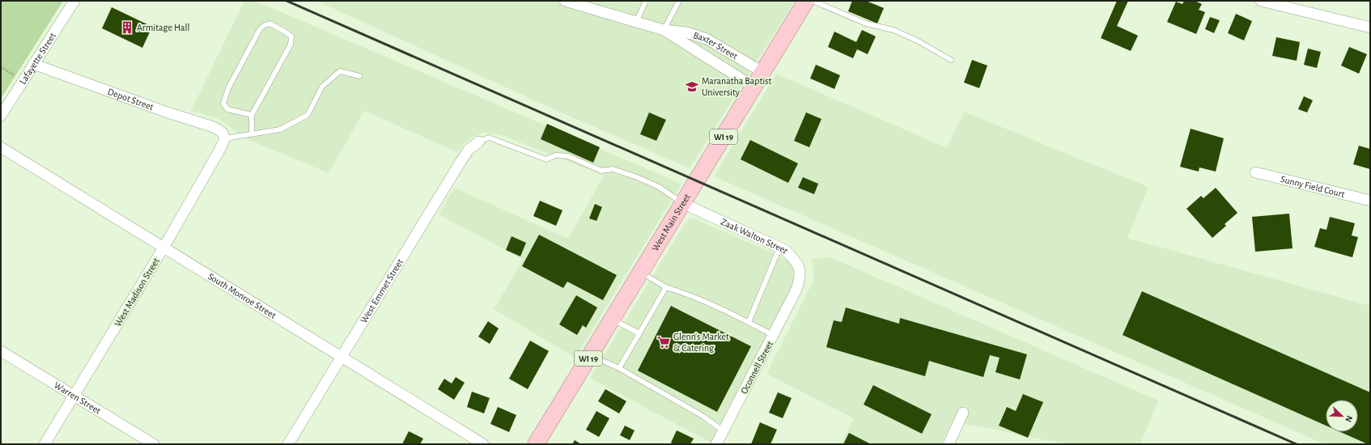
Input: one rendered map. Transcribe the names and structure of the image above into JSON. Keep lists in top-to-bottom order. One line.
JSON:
{"streets":{"main road":["WI 19","West Main Street"],"street":["Baxter Street","Lafayette Street","Depot Street","Sunny Field Court","Zaak Walton Street","West Emmet Street","West Madison Street","South Monroe Street","Oconnell Street","Warren Street"]},"crossings":[["Baxter Street","West Main Street"],["Lafayette Street","Depot Street"],["Depot Street","West Madison Street"],["West Main Street","Zaak Walton Street"],["Zaak Walton Street","Oconnell Street"],["West Emmet Street","South Monroe Street"],["West Madison Street","South Monroe Street"],["West Madison Street","Warren Street"]],"places":{"building":["Armitage Hall"],"school or university":["Maranatha Baptist University"],"supermarket":["Glenn's Market & Catering"]},"north":"bottom right"}
